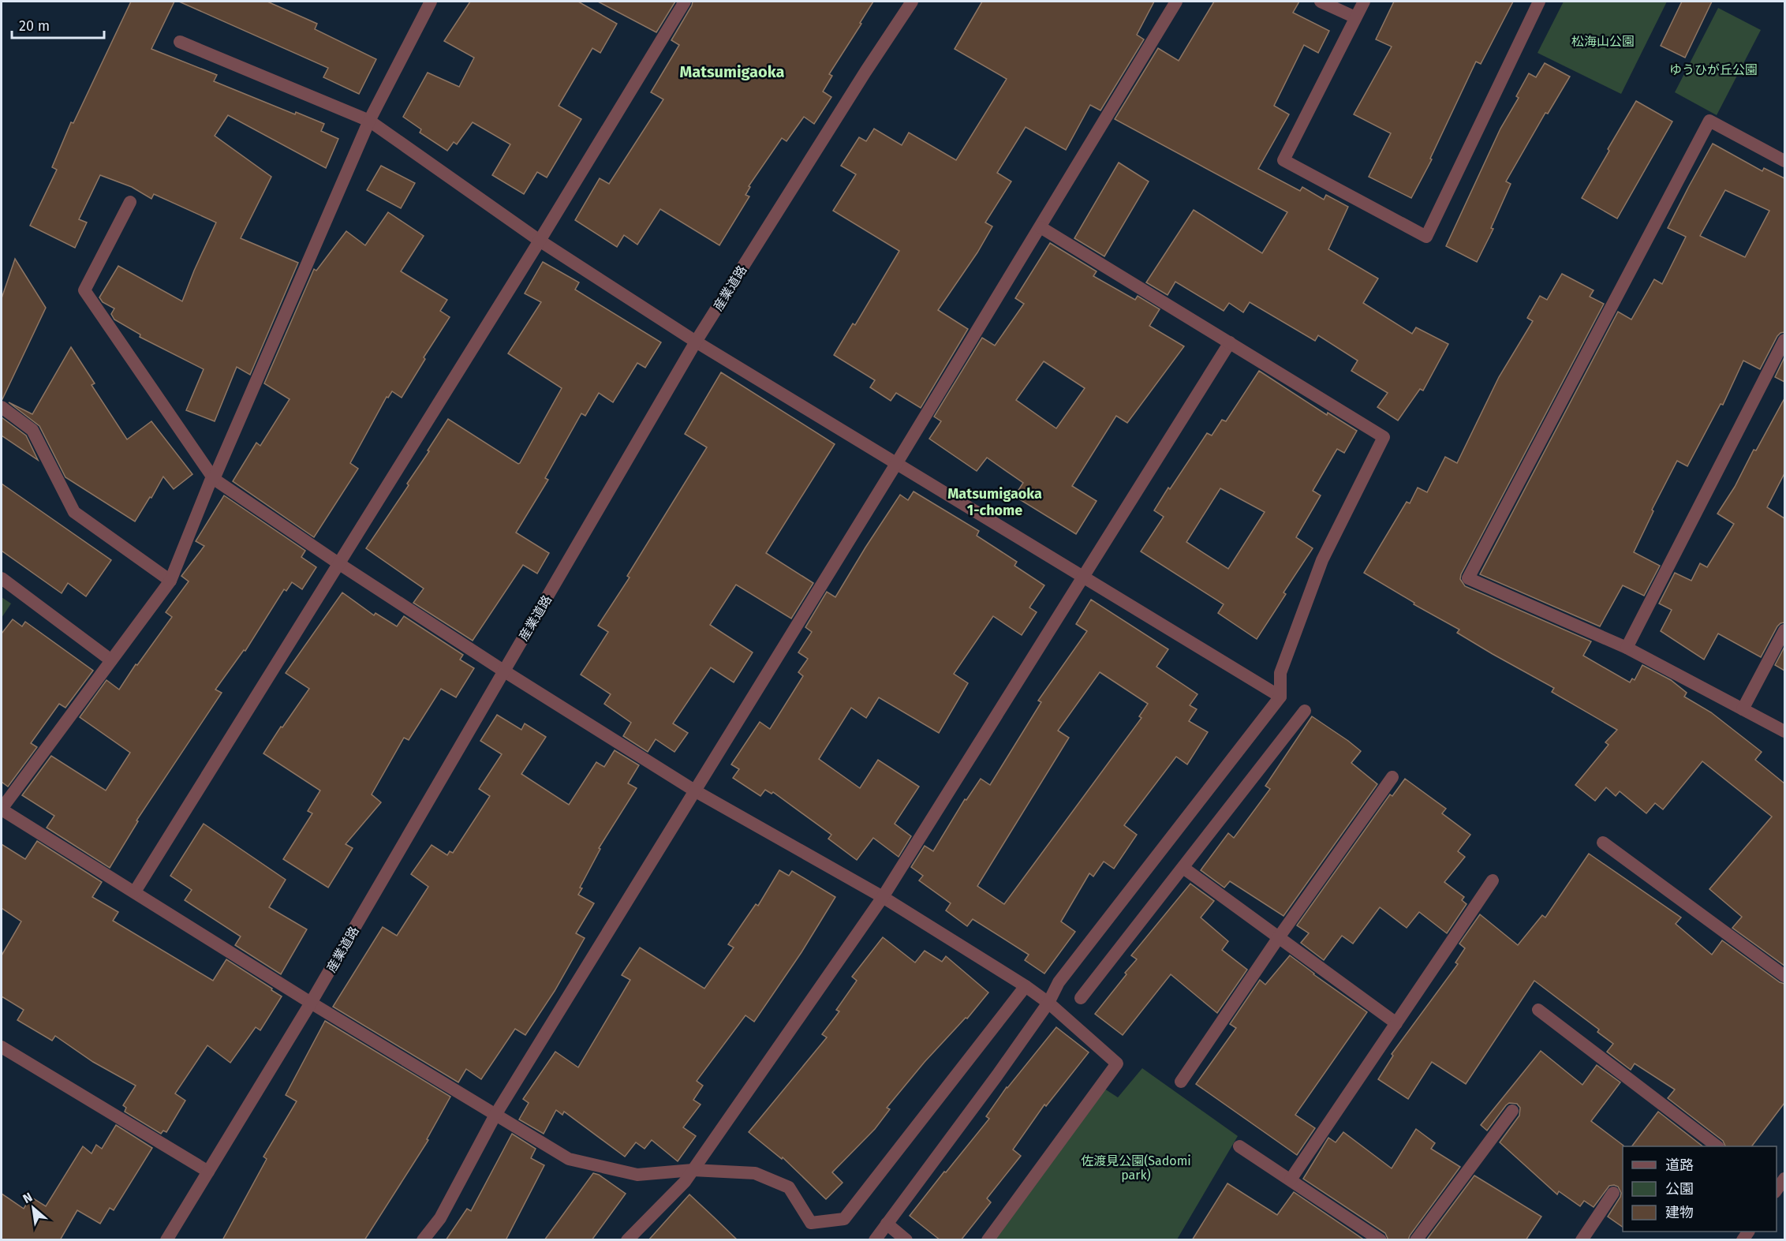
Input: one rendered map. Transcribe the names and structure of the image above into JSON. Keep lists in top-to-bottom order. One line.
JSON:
{"streets":{"street":["産業道路"]},"districts":["Matsumigaoka","Matsumigaoka 1-chome"],"parks":["松海山公園","ゆうひが丘公園","佐渡見公園(Sadomi park)"],"legend":["道路","公園","建物"],"scale_bar":"20 m","north":"top left"}
